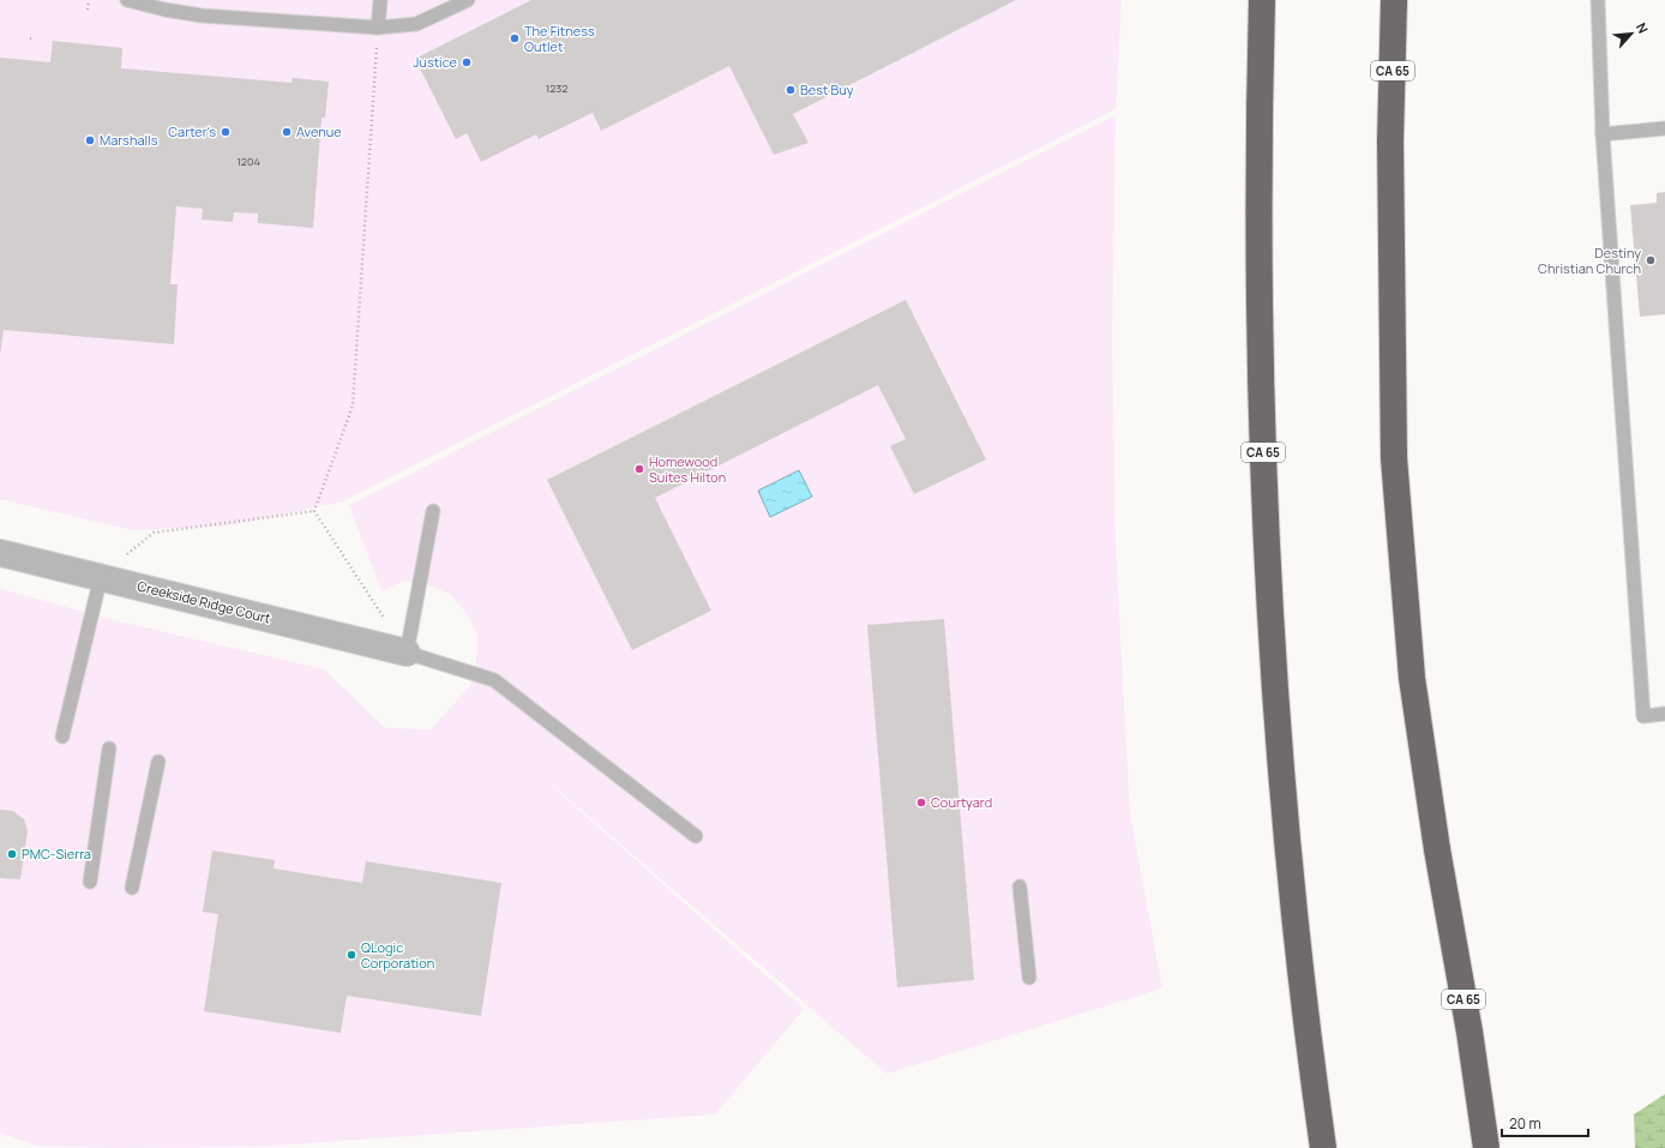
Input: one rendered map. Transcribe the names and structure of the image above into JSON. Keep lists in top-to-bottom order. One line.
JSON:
{"streets":{"highway":["CA 65"],"street":["Creekside Ridge Court"]},"places":["The Fitness Outlet","Justice","Best Buy","Carter's","Avenue","Marshalls","Destiny Christian Church","Homewood Suites Hilton","Courtyard","PMC-Sierra","QLogic Corporation"],"house_numbers":["1232","1204"],"scale_bar":"20 m","north":"top right"}
